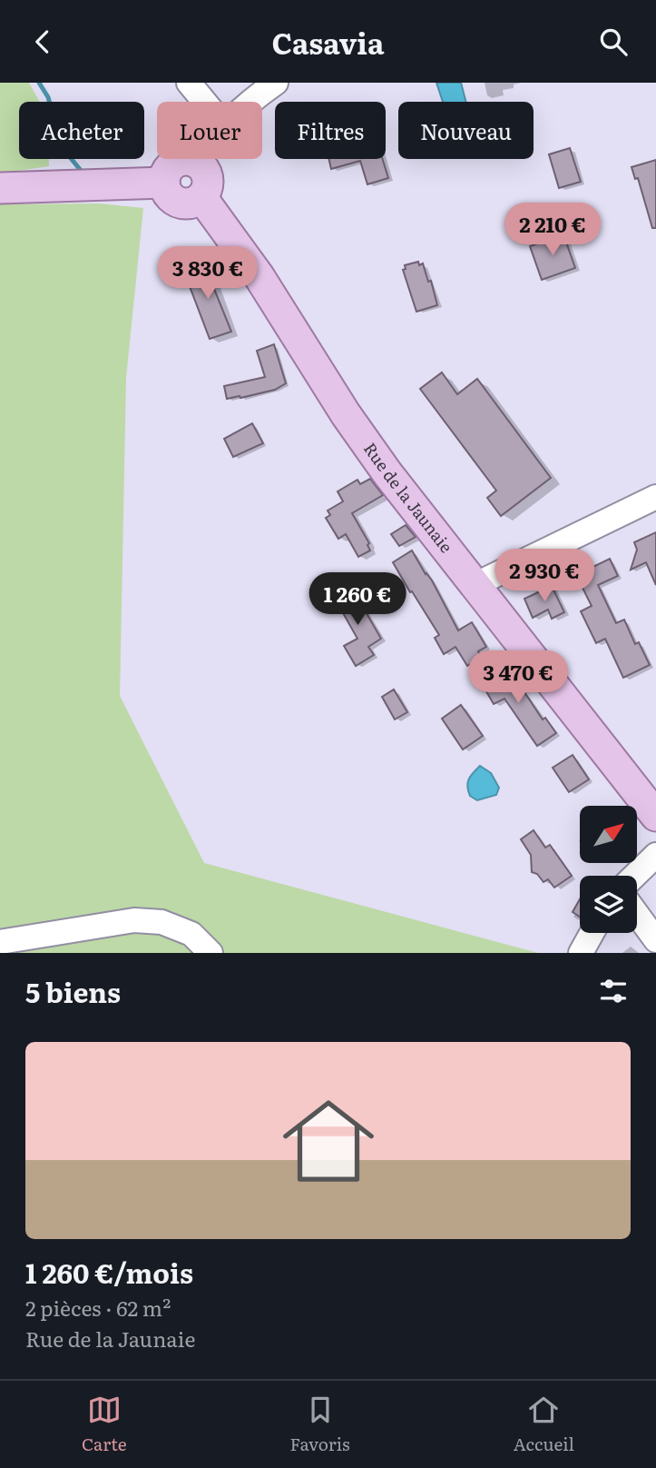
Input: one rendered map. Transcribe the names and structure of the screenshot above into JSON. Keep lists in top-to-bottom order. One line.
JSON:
{"streets":{"main road":["Rue de la Jaunaie"]},"north":"top right","page":{"header":"Casavia","chip":["Acheter","Louer","Filtres","Nouveau"],"price":["2 210 €","3 830 €","2 930 €","1 260 €","3 470 €"],"heading":"5 biens","list":[{"name":"1 260 €/mois","note":"2 pièces · 62 m² · Rue de la Jaunaie"}],"tabs":["Carte","Favoris","Accueil"]}}
